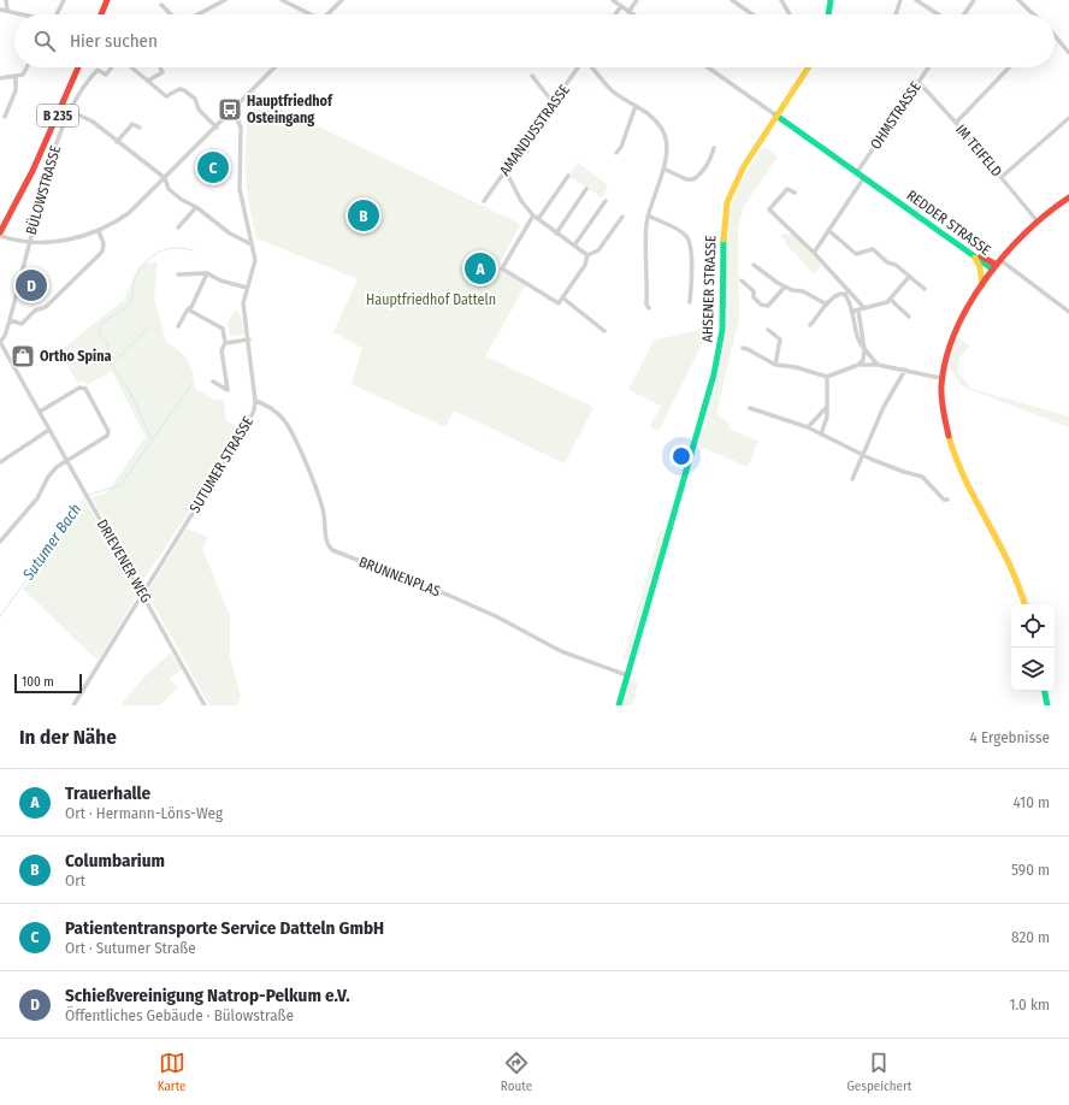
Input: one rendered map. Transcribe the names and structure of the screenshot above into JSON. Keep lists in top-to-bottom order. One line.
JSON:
{"streets":{"main road":["B 235","REDDER STRASSE","AHSENER STRASSE"],"street":["OHMSTRASSE","AMANDUSSTRASSE","IM TEIFELD","BÜLOWSTRASSE","SUTUMER STRASSE","DRIEVENER WEG","BRUNNENPLAS"]},"crossings":[["OHMSTRASSE","IM TEIFELD"],["OHMSTRASSE","REDDER STRASSE"],["BÜLOWSTRASSE","DRIEVENER WEG"],["REDDER STRASSE","AHSENER STRASSE"],["AHSENER STRASSE","BRUNNENPLAS"],["SUTUMER STRASSE","DRIEVENER WEG"],["SUTUMER STRASSE","BRUNNENPLAS"]],"water":["Sutumer Bach"],"parks":["Hauptfriedhof Datteln"],"places":{"bus stop":["Hauptfriedhof Osteingang"],"shop":["Ortho Spina"]},"scale_bar":"100 m","page":{"search":"Hier suchen","pins":["C","B","A","D"],"scale":"100 m","heading":["In der Nähe","4 Ergebnisse"],"list":[{"mark":"A","name":"Trauerhalle","note":"Ort · Hermann-Löns-Weg","value":"410 m"},{"mark":"B","name":"Columbarium","note":"Ort","value":"590 m"},{"mark":"C","name":"Patiententransporte Service Datteln GmbH","note":"Ort · Sutumer Straße","value":"820 m"},{"mark":"D","name":"Schießvereinigung Natrop-Pelkum e.V.","note":"Öffentliches Gebäude · Bülowstraße","value":"1.0 km"}],"nav":["Karte","Route","Gespeichert"]}}
